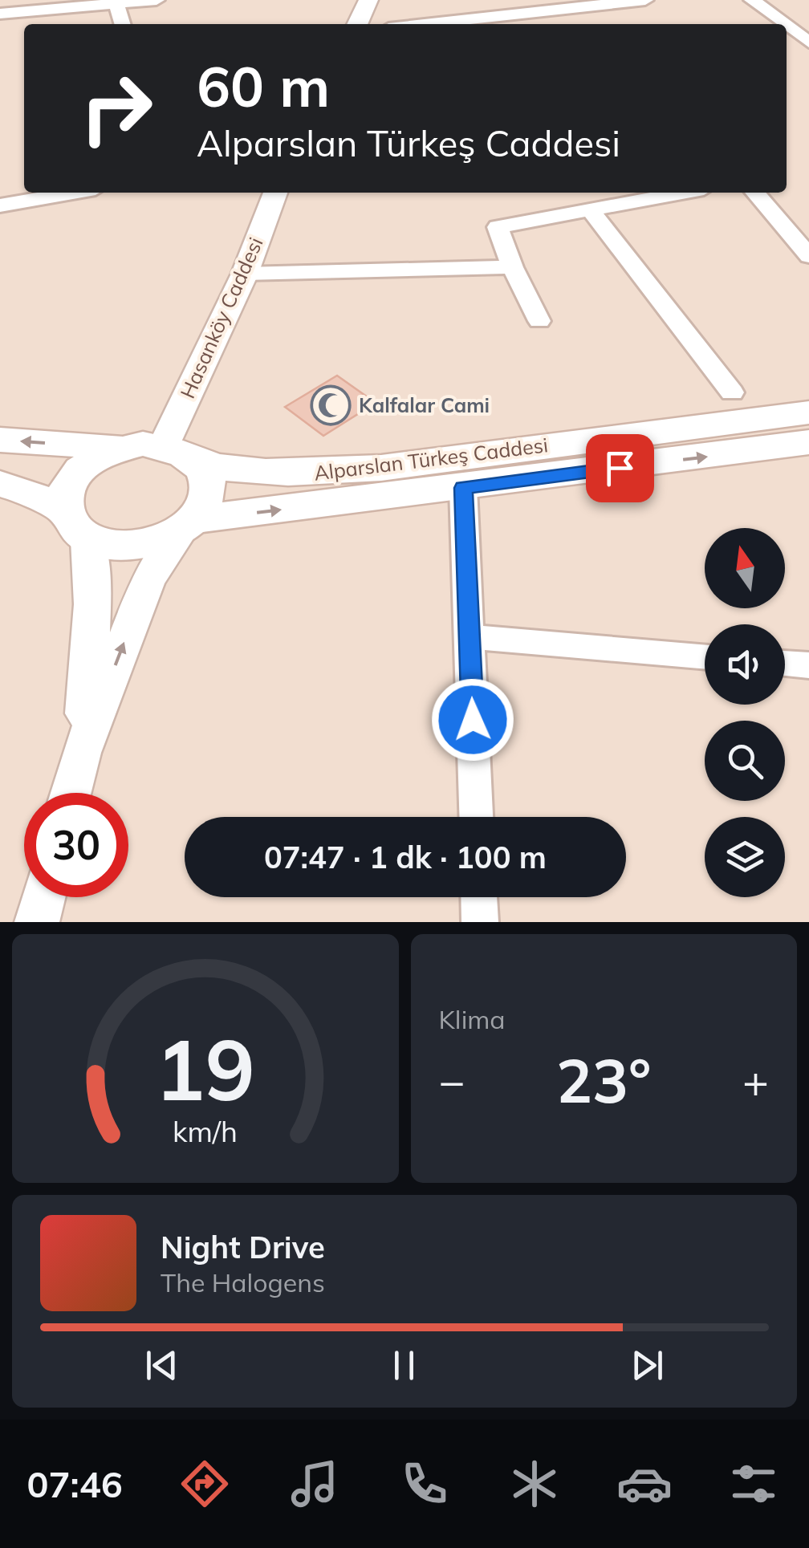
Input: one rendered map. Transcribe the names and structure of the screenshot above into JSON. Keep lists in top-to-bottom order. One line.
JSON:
{"streets":{"main road":["Alparslan Türkeş Caddesi"],"street":["Hasanköy Caddesi"]},"crossings":[["Hasanköy Caddesi","Alparslan Türkeş Caddesi"]],"places":{"mosque":["Kalfalar Cami"]},"north":"top","page":{"turn":["60 m","Alparslan Türkeş Caddesi"],"limit":"30","trip":"07:47 · 1 dk · 100 m","tile":"Klima","heat":["−","23°","+"],"song":["Night Drive","The Halogens"],"tabs":"07:46","gauge":["19","km/h"]}}
